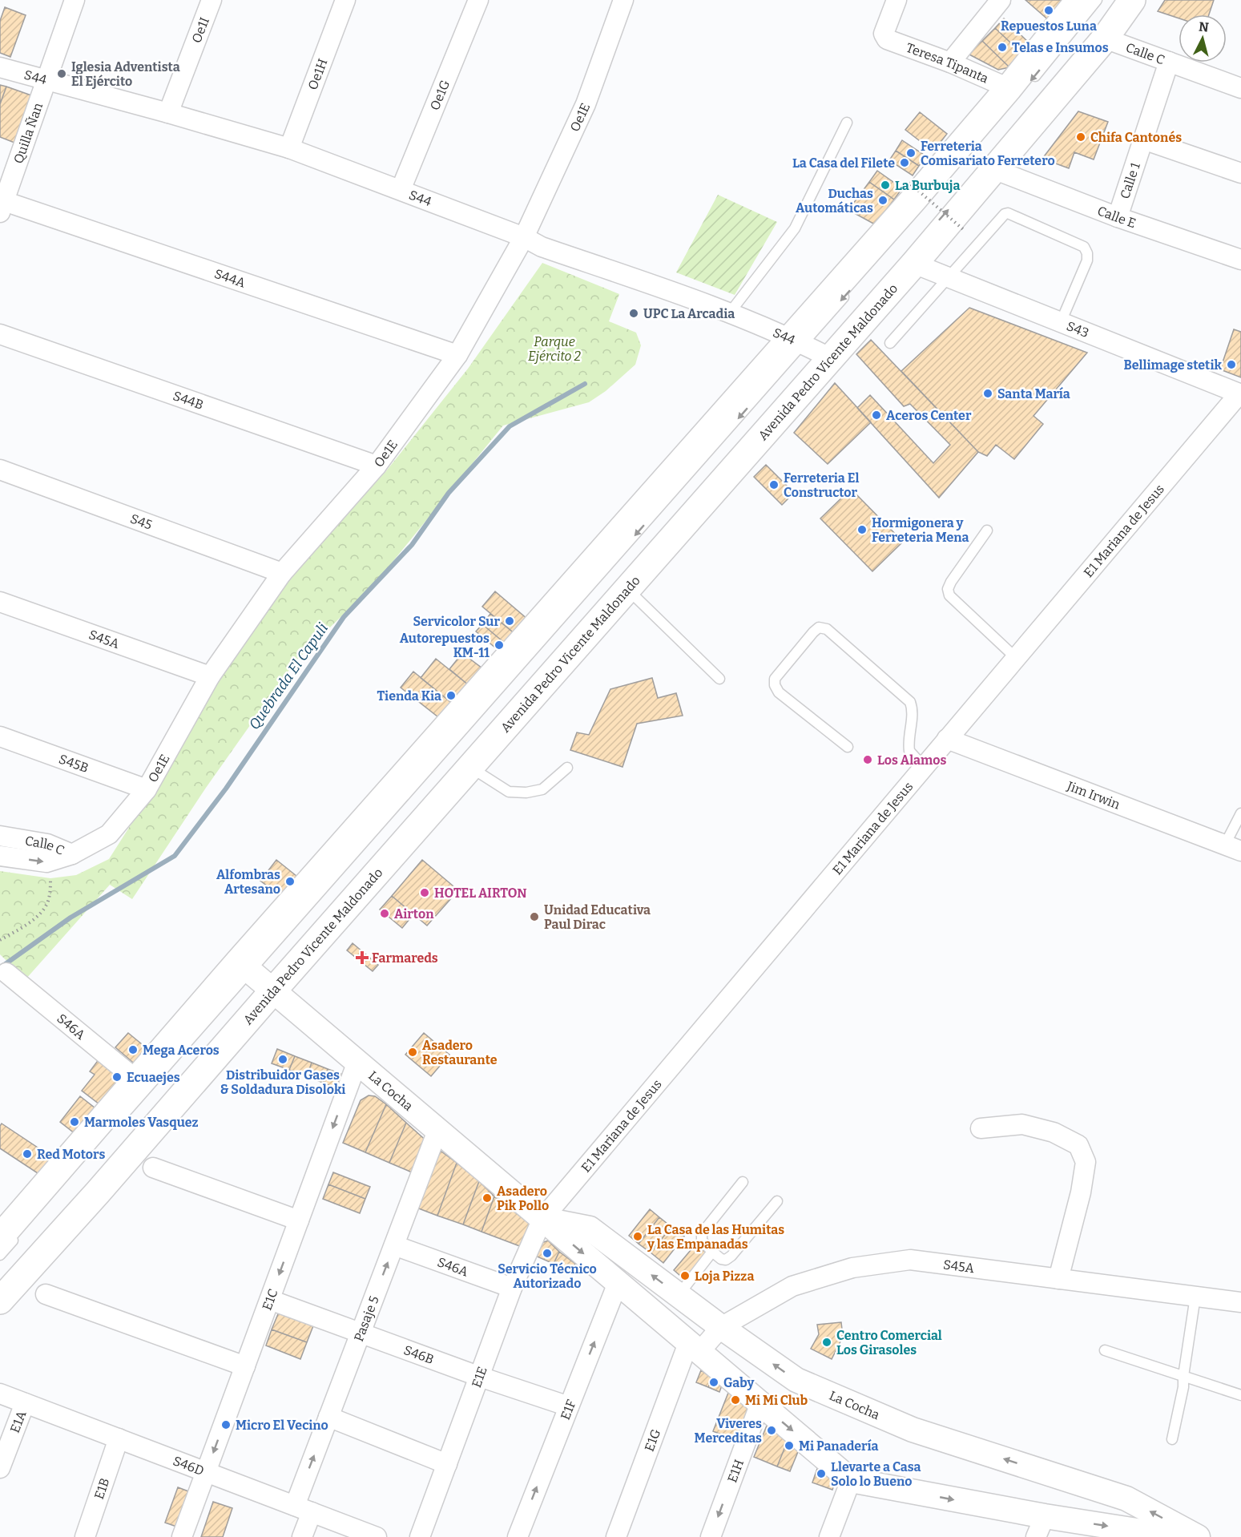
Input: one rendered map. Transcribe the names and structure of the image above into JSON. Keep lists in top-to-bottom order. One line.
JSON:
{"streets":{"main road":["Avenida Pedro Vicente Maldonado"],"street":["Oe1I","Calle C","Teresa Tipanta","Oe1H","S44","Oe1G","Oe1E","Quilla Ñan","Calle 1","Calle E","S44A","S43","S44B","S45","E1 Mariana de Jesus","S45A","S45B","Jim Irwin","S46A","La Cocha","E1C","Pasaje 5","S46B","E1E","E1F","E1A","E1G","S46D","E1H","E1B"]},"crossings":[["Oe1I","S44"],["Calle C","Oe1E"],["Calle C","Calle 1"],["Calle C","Avenida Pedro Vicente Maldonado"],["Teresa Tipanta","Avenida Pedro Vicente Maldonado"],["Oe1H","S44"],["S44","Oe1G"],["S44","Oe1E"],["S44","Quilla Ñan"],["S44","Avenida Pedro Vicente Maldonado"],["Oe1E","S44A"],["Oe1E","S44B"],["Oe1E","S45"],["Oe1E","S45A"],["Oe1E","S45B"],["Quilla Ñan","S44A"],["Calle 1","Calle E"],["Calle E","Avenida Pedro Vicente Maldonado"],["S43","Avenida Pedro Vicente Maldonado"],["S43","E1 Mariana de Jesus"],["Avenida Pedro Vicente Maldonado","S46A"],["Avenida Pedro Vicente Maldonado","La Cocha"],["E1 Mariana de Jesus","Jim Irwin"],["E1 Mariana de Jesus","La Cocha"],["E1 Mariana de Jesus","E1E"],["S45A","La Cocha"],["S45A","E1G"],["S46A","Pasaje 5"],["S46A","E1E"],["La Cocha","E1C"],["La Cocha","Pasaje 5"],["La Cocha","E1E"],["La Cocha","E1F"],["La Cocha","E1G"],["La Cocha","E1H"],["E1C","S46B"],["E1C","S46D"],["Pasaje 5","S46B"],["Pasaje 5","S46D"],["S46B","E1E"],["S46B","E1F"],["E1A","S46D"],["S46D","E1B"]],"one_way":["E1C","Pasaje 5","E1F"],"water":["Quebrada El Capuli"],"parks":["Parque Ejército 2"],"places":{"other":["Repuestos Luna","Telas e Insumos","Iglesia Adventista El Ejército","Chifa Cantonés","Ferreteria Comisariato Ferretero","La Casa del Filete","La Burbuja","Duchas Automáticas","UPC La Arcadia","Bellimage stetik","Santa María","Aceros Center","Ferreteria El Constructor","Hormigonera y Ferreteria Mena","Servicolor Sur","Autorepuestos KM-11","Tienda Kia","Los Alamos","Alfombras Artesano","HOTEL AIRTON","Airton","Unidad Educativa Paul Dirac","Mega Aceros","Asadero Restaurante","Distribuidor Gases & Soldadura Disoloki","Ecuaejes","Marmoles Vasquez","Red Motors","Asadero Pik Pollo","La Casa de las Humitas y las Empanadas","Servicio Técnico Autorizado","Loja Pizza","Centro Comercial Los Girasoles","Gaby","Mi Mi Club","Micro El Vecino","Viveres Merceditas","Mi Panadería","Llevarte a Casa Solo lo Bueno"],"health":["Farmareds"]},"north":"top"}
